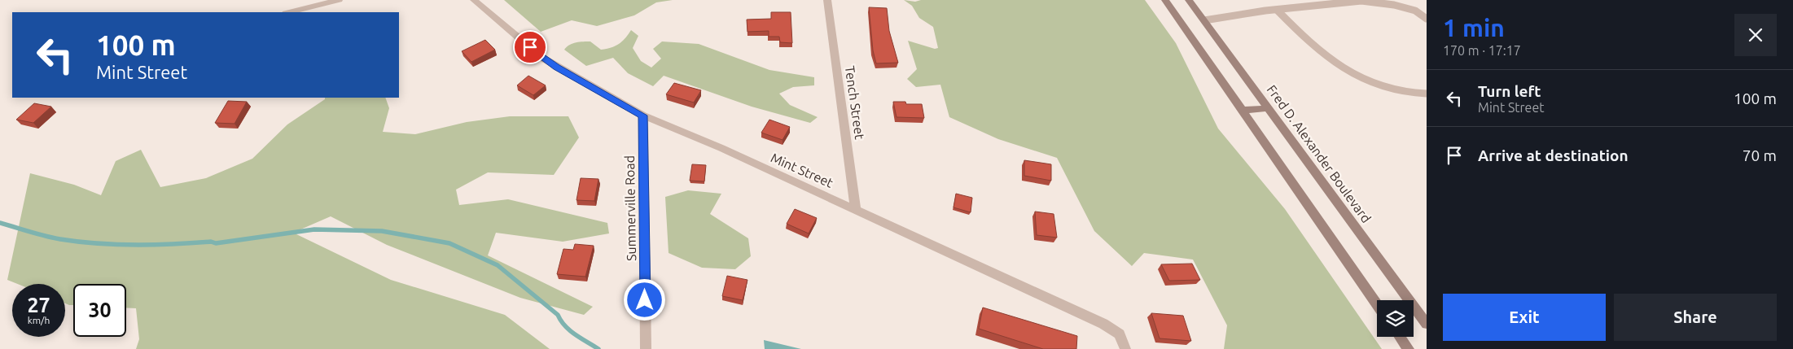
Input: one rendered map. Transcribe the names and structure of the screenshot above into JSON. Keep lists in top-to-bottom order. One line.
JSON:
{"streets":{"main road":["Fred D. Alexander Boulevard"],"street":["Tench Street","Mint Street","Summerville Road"]},"crossings":[["Tench Street","Mint Street"],["Mint Street","Summerville Road"]],"page":{"heading":["1 min","170 m · 17:17"],"turn":["100 m","Mint Street"],"list":[{"name":"Turn left","note":"Mint Street","value":"100 m"},{"name":"Arrive at destination","value":"70 m"}],"speed":"27 km/h","limit":"30","buttons":["Exit","Share"]}}
